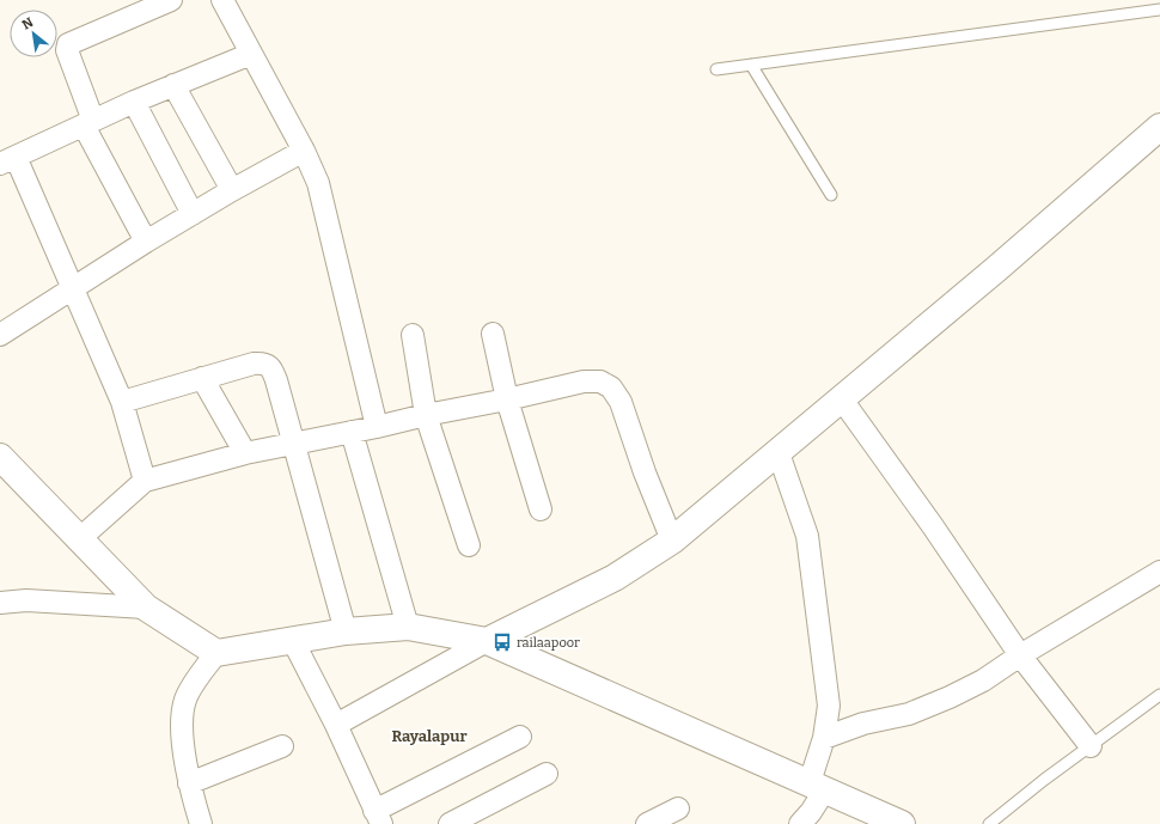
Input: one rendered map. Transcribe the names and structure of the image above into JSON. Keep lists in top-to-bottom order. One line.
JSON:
{"districts":["Rayalapur"],"places":{"bus stop":["railaapoor"]},"north":"top left"}
